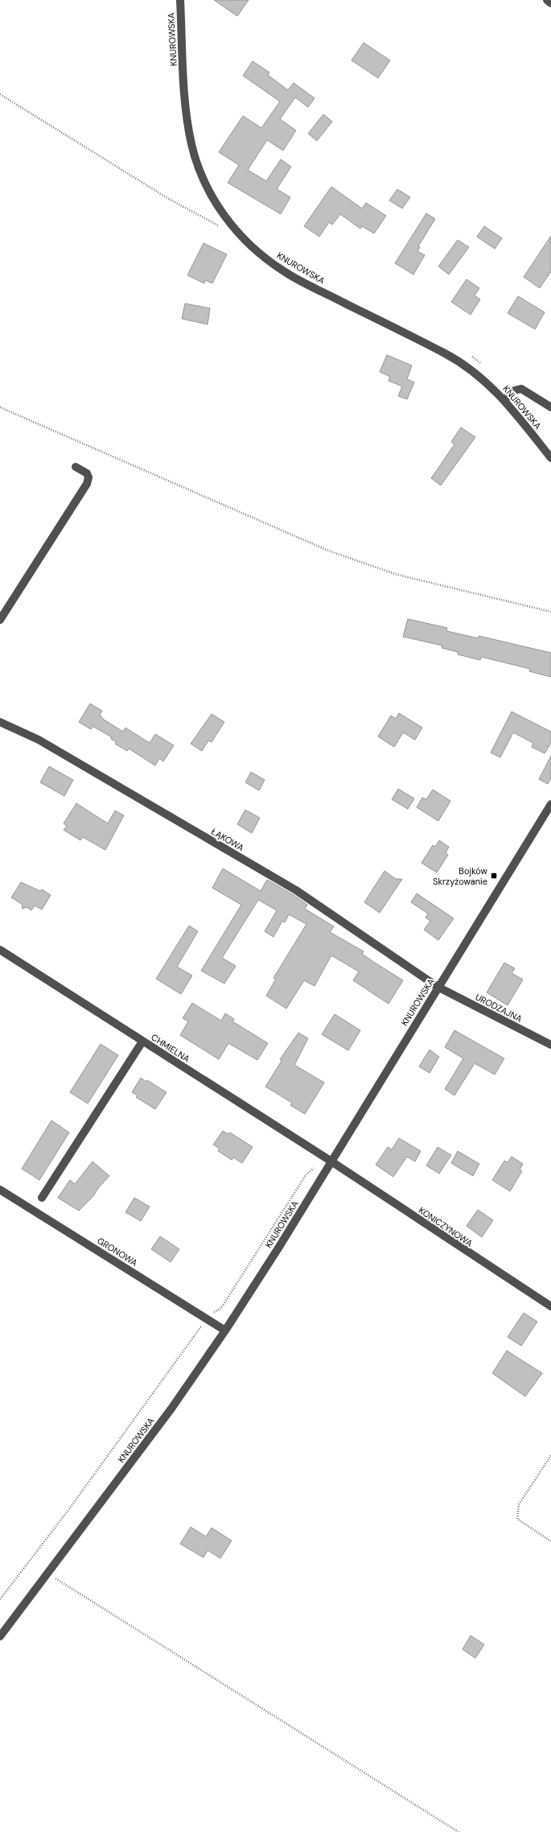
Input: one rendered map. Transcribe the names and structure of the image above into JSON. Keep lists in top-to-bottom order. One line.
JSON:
{"streets":{"street":["KNUROWSKA","ŁĄKOWA","URODZAJNA","CHMIELNA","KONICZYNOWA","GRONOWA"]},"crossings":[["KNUROWSKA","ŁĄKOWA"],["KNUROWSKA","URODZAJNA"],["KNUROWSKA","CHMIELNA"],["KNUROWSKA","KONICZYNOWA"],["KNUROWSKA","GRONOWA"],["ŁĄKOWA","URODZAJNA"],["CHMIELNA","KONICZYNOWA"]],"places":{"transit":["Bojków Skrzyżowanie"]}}
